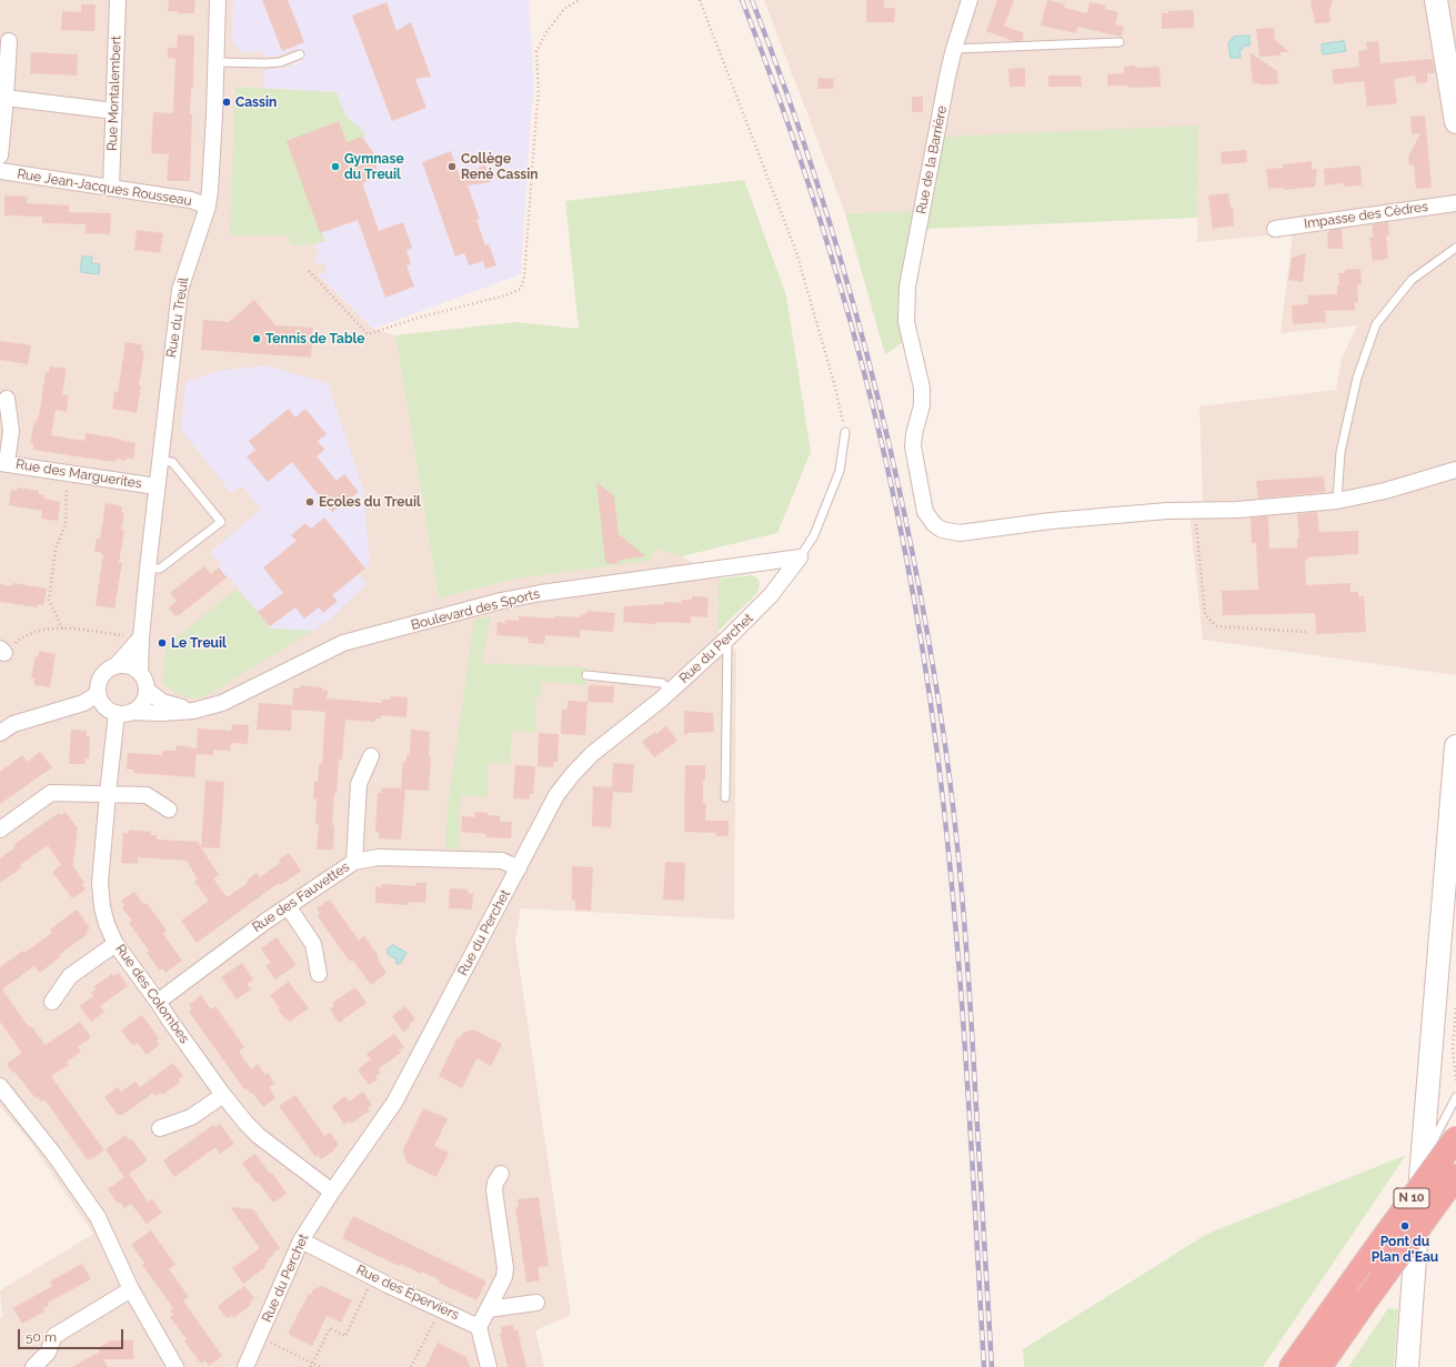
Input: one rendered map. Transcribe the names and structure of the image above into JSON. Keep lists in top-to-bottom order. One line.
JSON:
{"streets":{"highway":["N 10"],"street":["Rue Montalembert","Rue de la Barrière","Rue Jean-Jacques Rousseau","Impasse des Cèdres","Rue du Treuil","Rue des Marguerites","Boulevard des Sports","Rue du Perchet","Rue des Fauvettes","Rue des Colombes","Rue des Éperviers"]},"crossings":[["Rue Montalembert","Rue Jean-Jacques Rousseau"],["Rue Jean-Jacques Rousseau","Rue du Treuil"],["Rue du Treuil","Rue des Marguerites"],["Rue du Treuil","Boulevard des Sports"],["Rue du Treuil","Rue des Colombes"],["Boulevard des Sports","Rue du Perchet"],["Boulevard des Sports","Rue des Colombes"],["Rue du Perchet","Rue des Fauvettes"],["Rue du Perchet","Rue des Colombes"],["Rue du Perchet","Rue des Éperviers"],["Rue des Fauvettes","Rue des Colombes"]],"places":["Cassin","Gymnase du Treuil","Collège René Cassin","Tennis de Table","Ecoles du Treuil","Le Treuil","Pont du Plan d'Eau"],"scale_bar":"50 m"}
